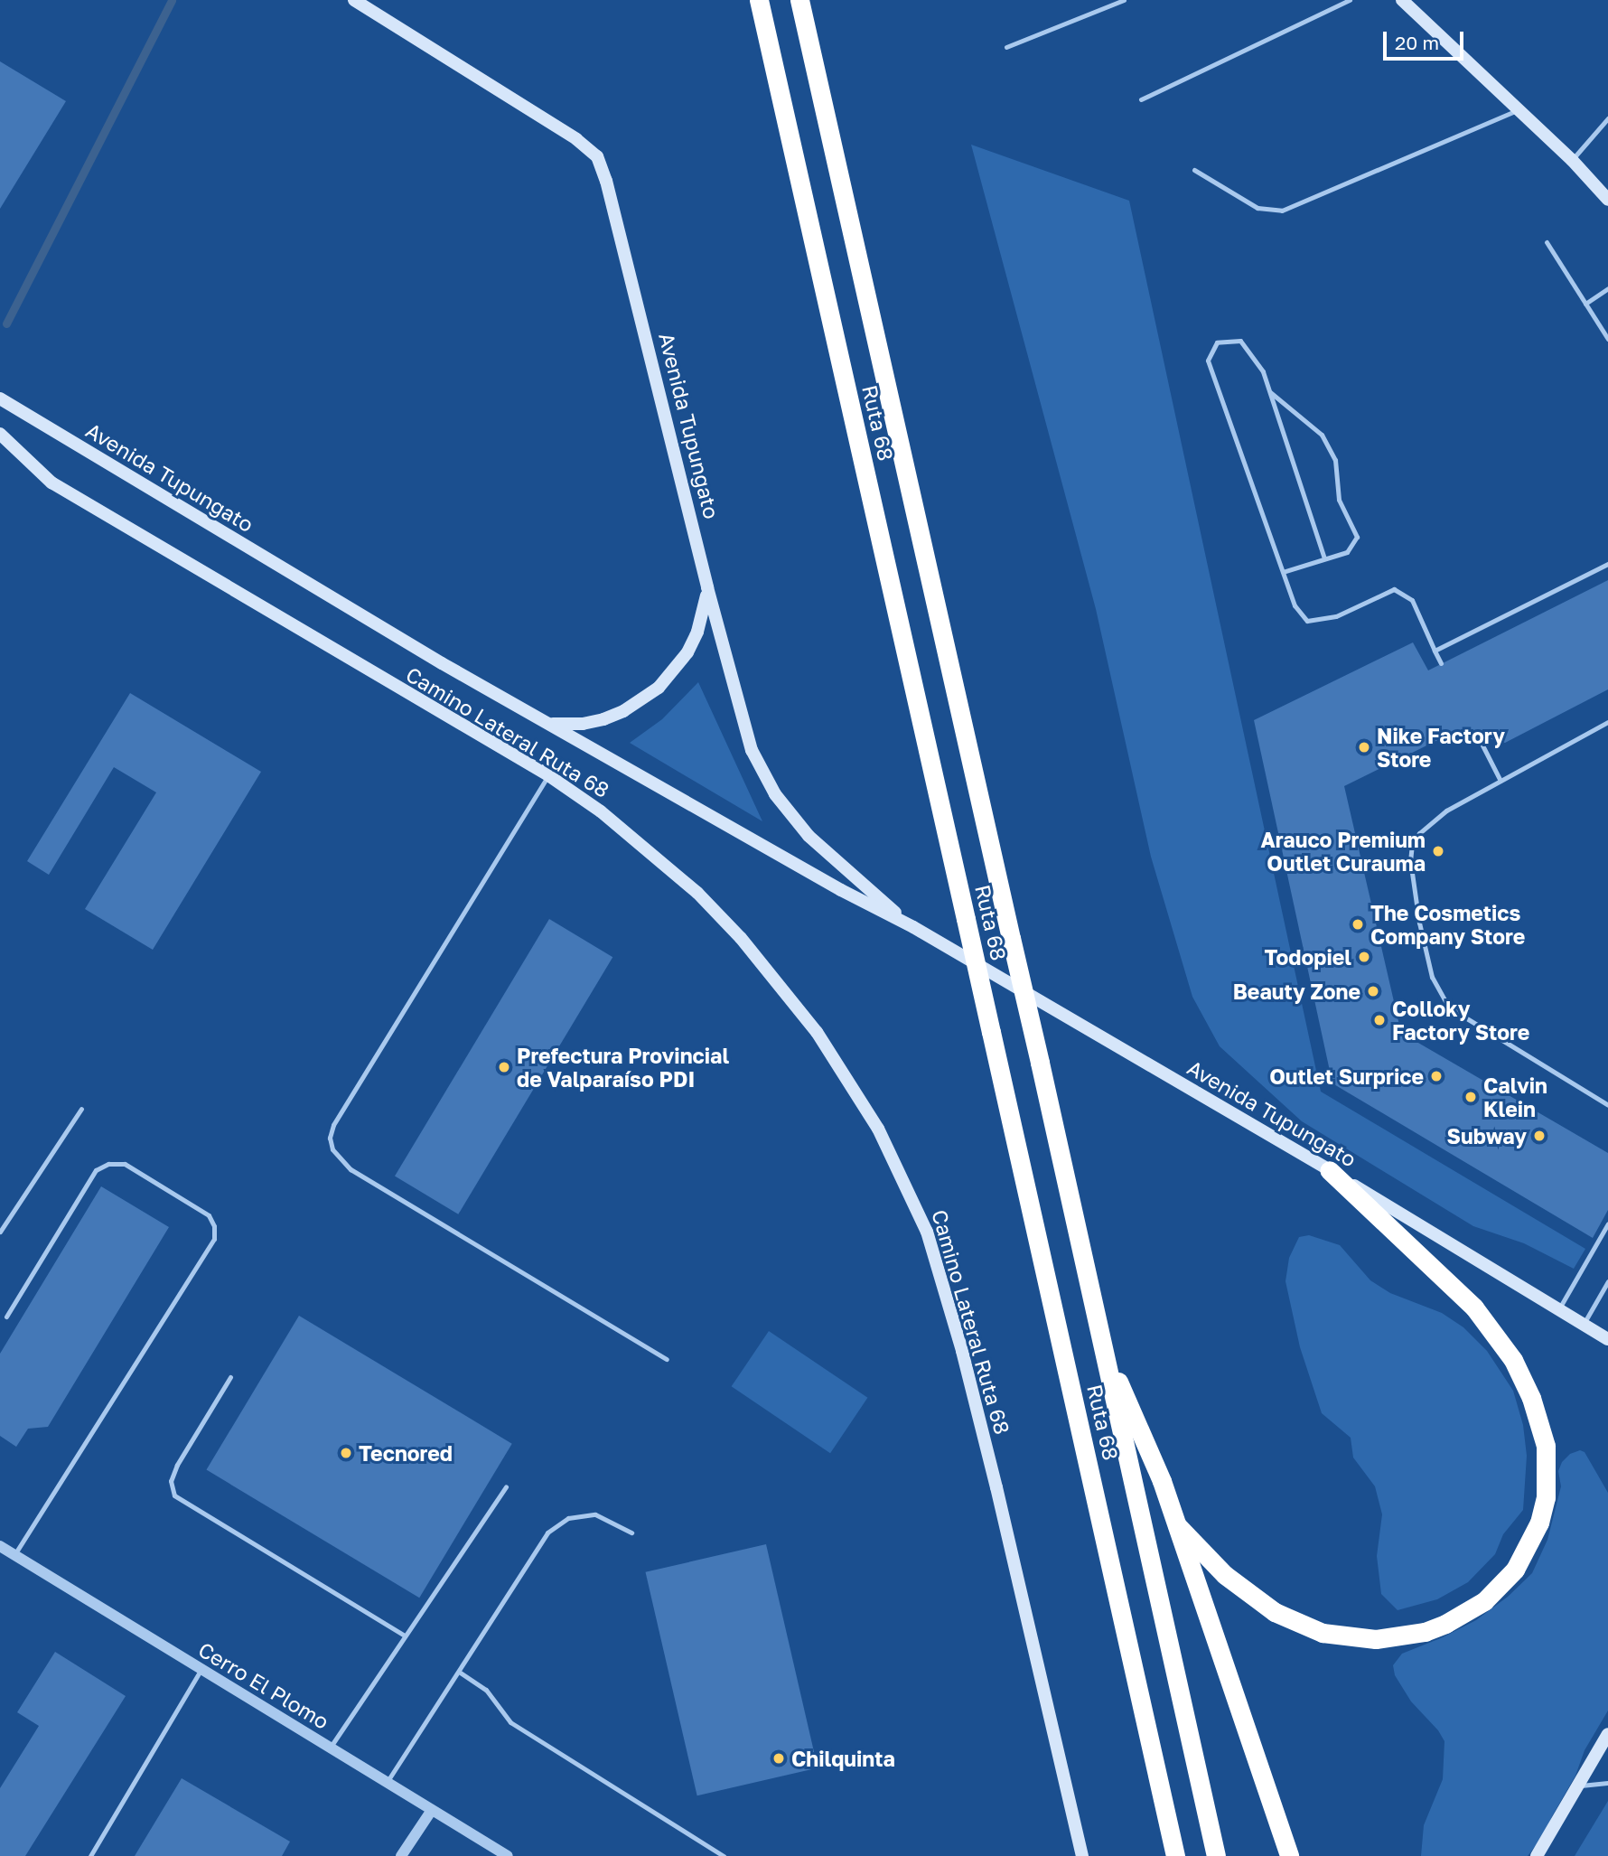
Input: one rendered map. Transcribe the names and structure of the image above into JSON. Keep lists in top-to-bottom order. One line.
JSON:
{"streets":{"highway":["Ruta 68"],"main road":["Avenida Tupungato","Camino Lateral Ruta 68"],"street":["Cerro El Plomo"]},"places":["Nike Factory Store","Arauco Premium Outlet Curauma","The Cosmetics Company Store","Todopiel","Beauty Zone","Colloky Factory Store","Prefectura Provincial de Valparaíso PDI","Outlet Surprice","Calvin Klein","Subway","Tecnored","Chilquinta"],"scale_bar":"20 m"}
